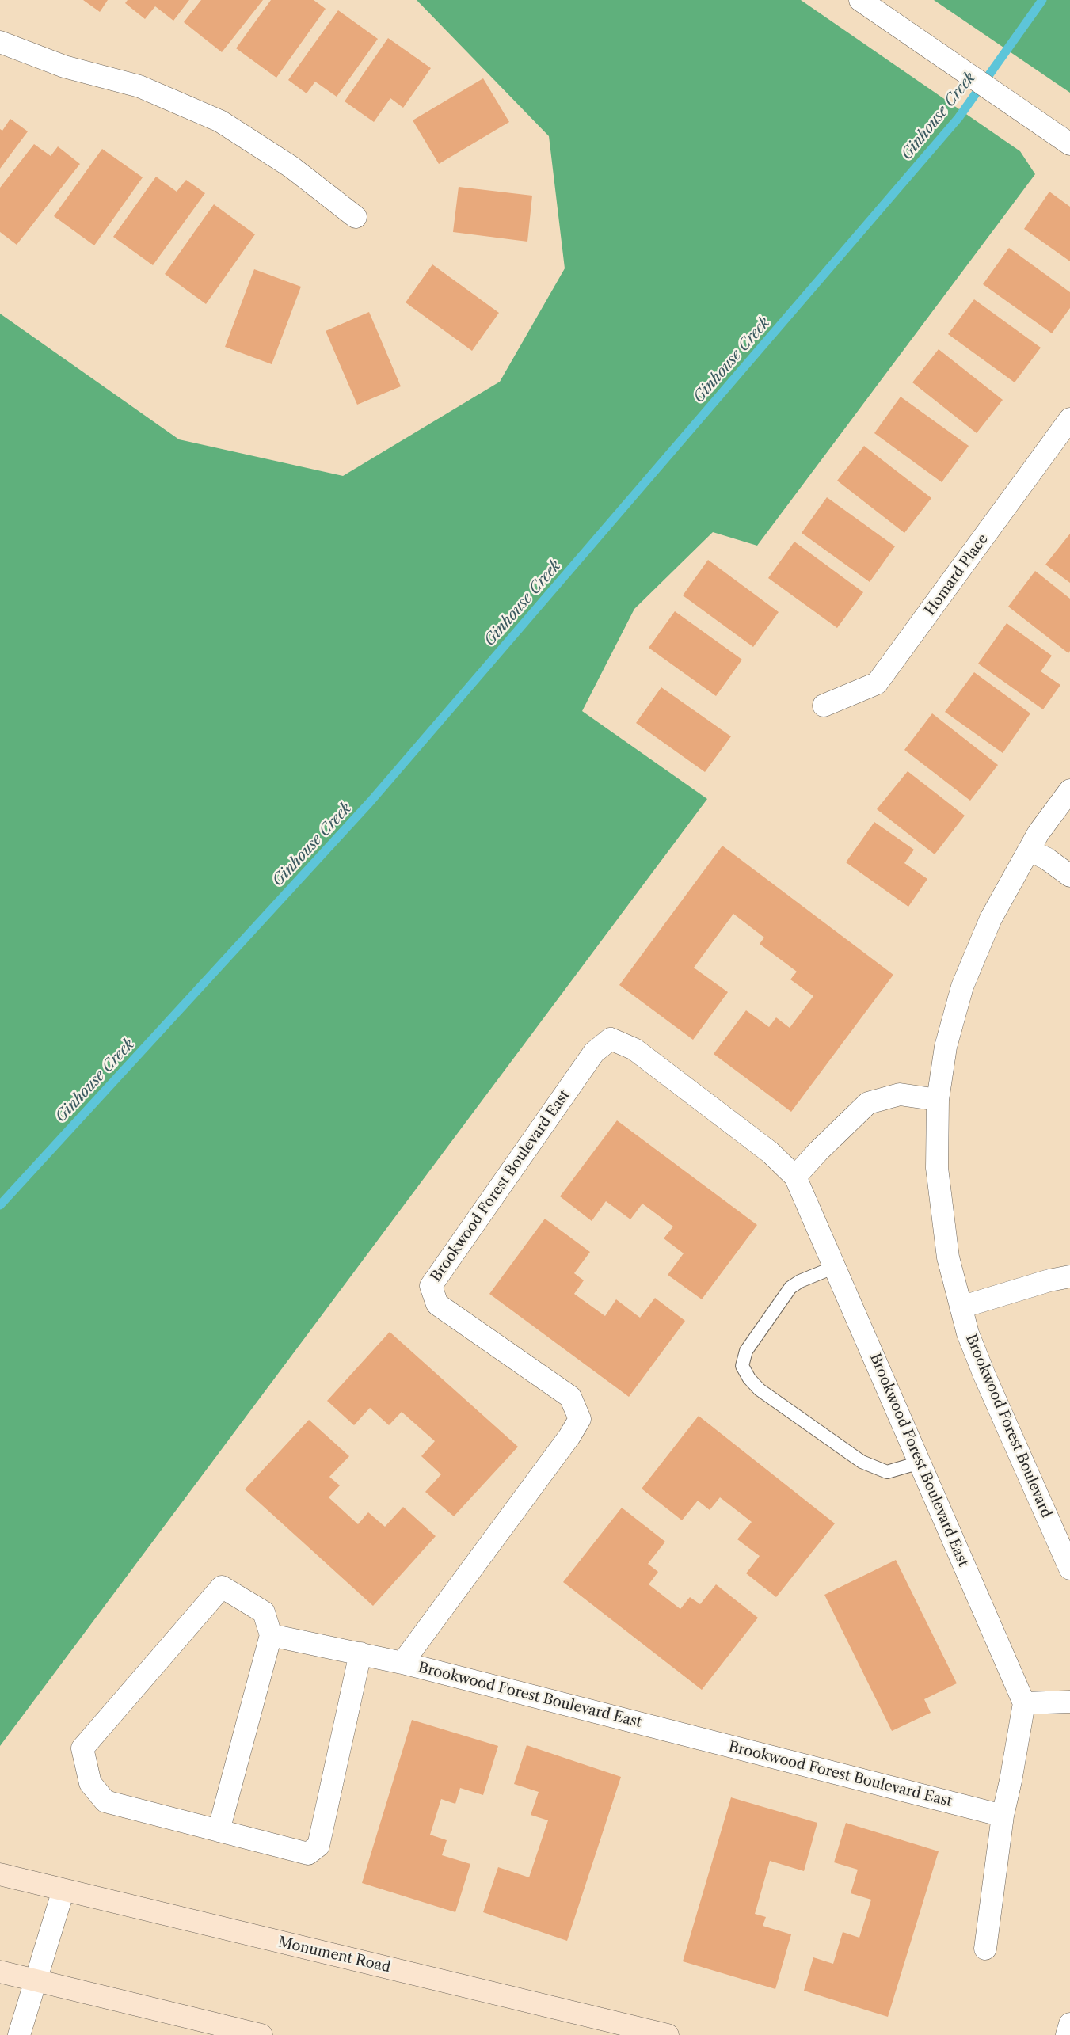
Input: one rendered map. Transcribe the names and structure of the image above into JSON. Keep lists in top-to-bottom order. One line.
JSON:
{"streets":{"main road":["Monument Road"],"street":["Homard Place","Brookwood Forest Boulevard East","Brookwood Forest Boulevard"]},"water":["Ginhouse Creek"]}
